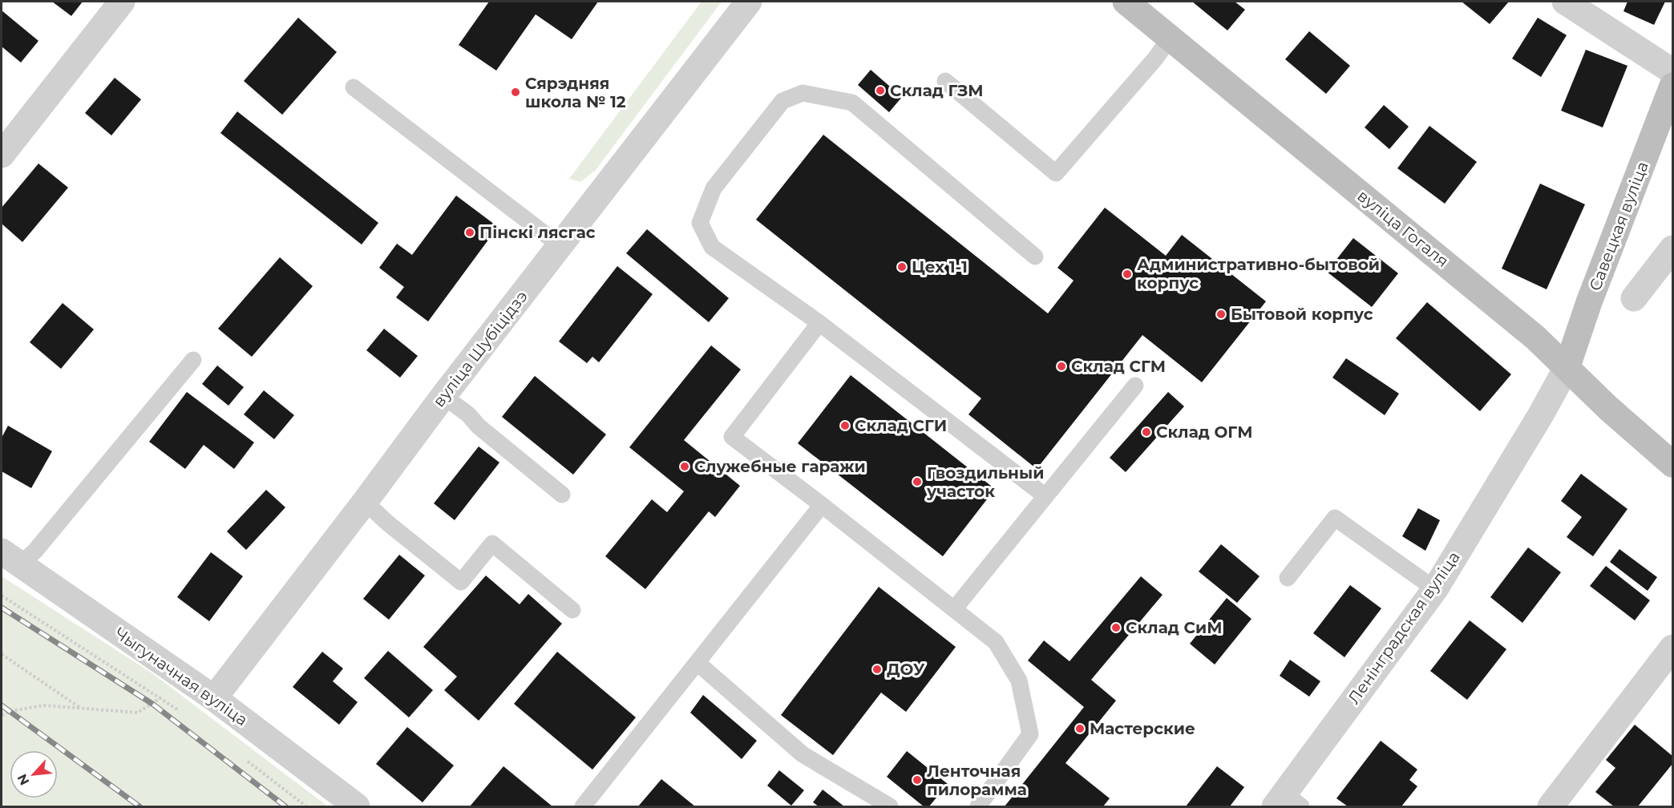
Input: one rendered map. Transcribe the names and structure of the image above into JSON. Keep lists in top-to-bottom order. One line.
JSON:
{"streets":{"street":["Савецкая вуліца","вуліца Гогаля","вуліца Шубіцідзэ","Ленінградская вуліца","Чыгуначная вуліца"]},"crossings":[["Савецкая вуліца","вуліца Гогаля"],["Савецкая вуліца","Ленінградская вуліца"],["вуліца Гогаля","Ленінградская вуліца"],["вуліца Шубіцідзэ","Чыгуначная вуліца"]],"places":["Склад ГЗМ","Сярэдняя школа № 12","Пінскі лясгас","Цех 1-1","Административно-бытовой корпус","Бытовой корпус","Склад СГМ","Склад СГИ","Склад ОГМ","Служебные гаражи","Гвоздильный участок","Склад СиМ","ДОУ","Мастерские","Ленточная пилорамма"],"north":"bottom left"}
